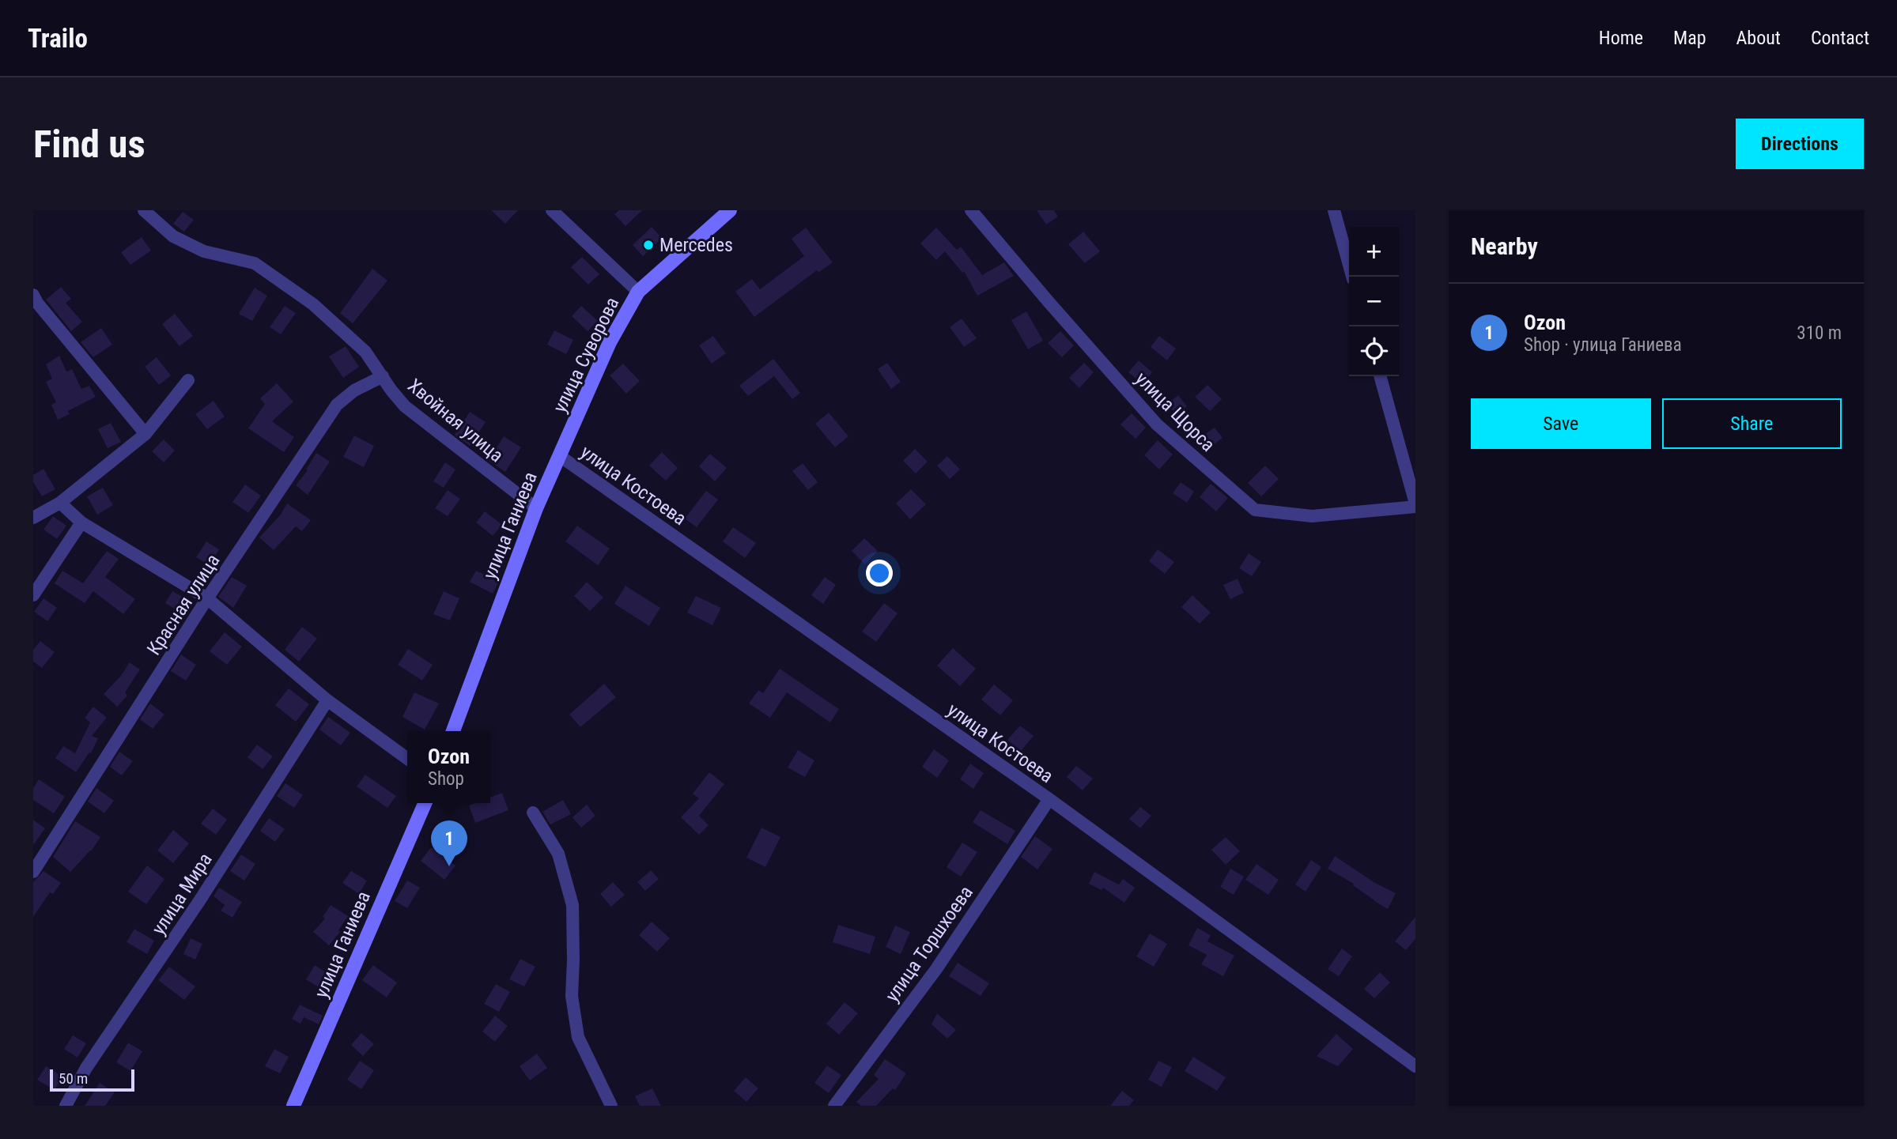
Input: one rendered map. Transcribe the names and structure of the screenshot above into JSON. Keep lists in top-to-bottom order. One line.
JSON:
{"streets":{"main road":["улица Суворова","улица Ганиева"],"street":["улица Щорса","Хвойная улица","улица Костоева","Красная улица","улица Мира","улица Торшхоева"]},"crossings":[["улица Суворова","улица Костоева"],["улица Суворова","улица Ганиева"],["Хвойная улица","улица Ганиева"],["Хвойная улица","Красная улица"],["улица Костоева","улица Ганиева"],["улица Костоева","улица Торшхоева"]],"places":["Mercedes"],"scale_bar":"50 m","page":{"header":"Trailo","nav":["Home","Map","About","Contact"],"buttons":["Directions",["Save","Share"]],"title":"Find us","heading":"Nearby","map_buttons":["+","−"],"list":[{"mark":"1","name":"Ozon","note":"Shop · улица Ганиева","value":"310 m"}],"popup":["Ozon","Shop"],"pins":"1","scale":"50 m"}}
